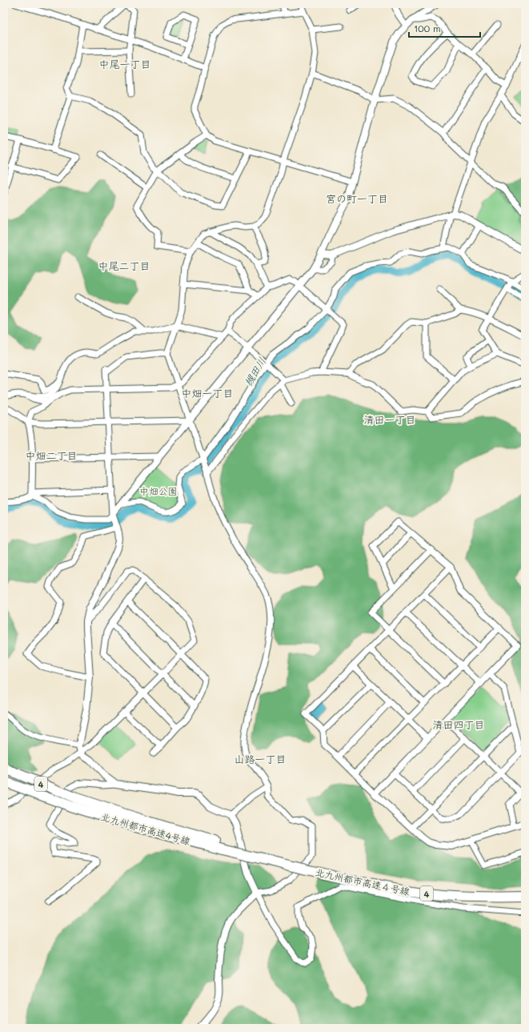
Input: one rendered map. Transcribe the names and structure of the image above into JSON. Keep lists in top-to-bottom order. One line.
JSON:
{"streets":{"highway":["4","北九州都市高速4号線","北九州都市高速４号線"]},"crossings":[["北九州都市高速4号線","北九州都市高速４号線"]],"districts":["中尾一丁目","宮の町一丁目","中尾二丁目","中畑一丁目","清田一丁目","中畑二丁目","清田四丁目","山路一丁目"],"water":["槻田川"],"parks":["中畑公園"],"scale_bar":"100 m"}
